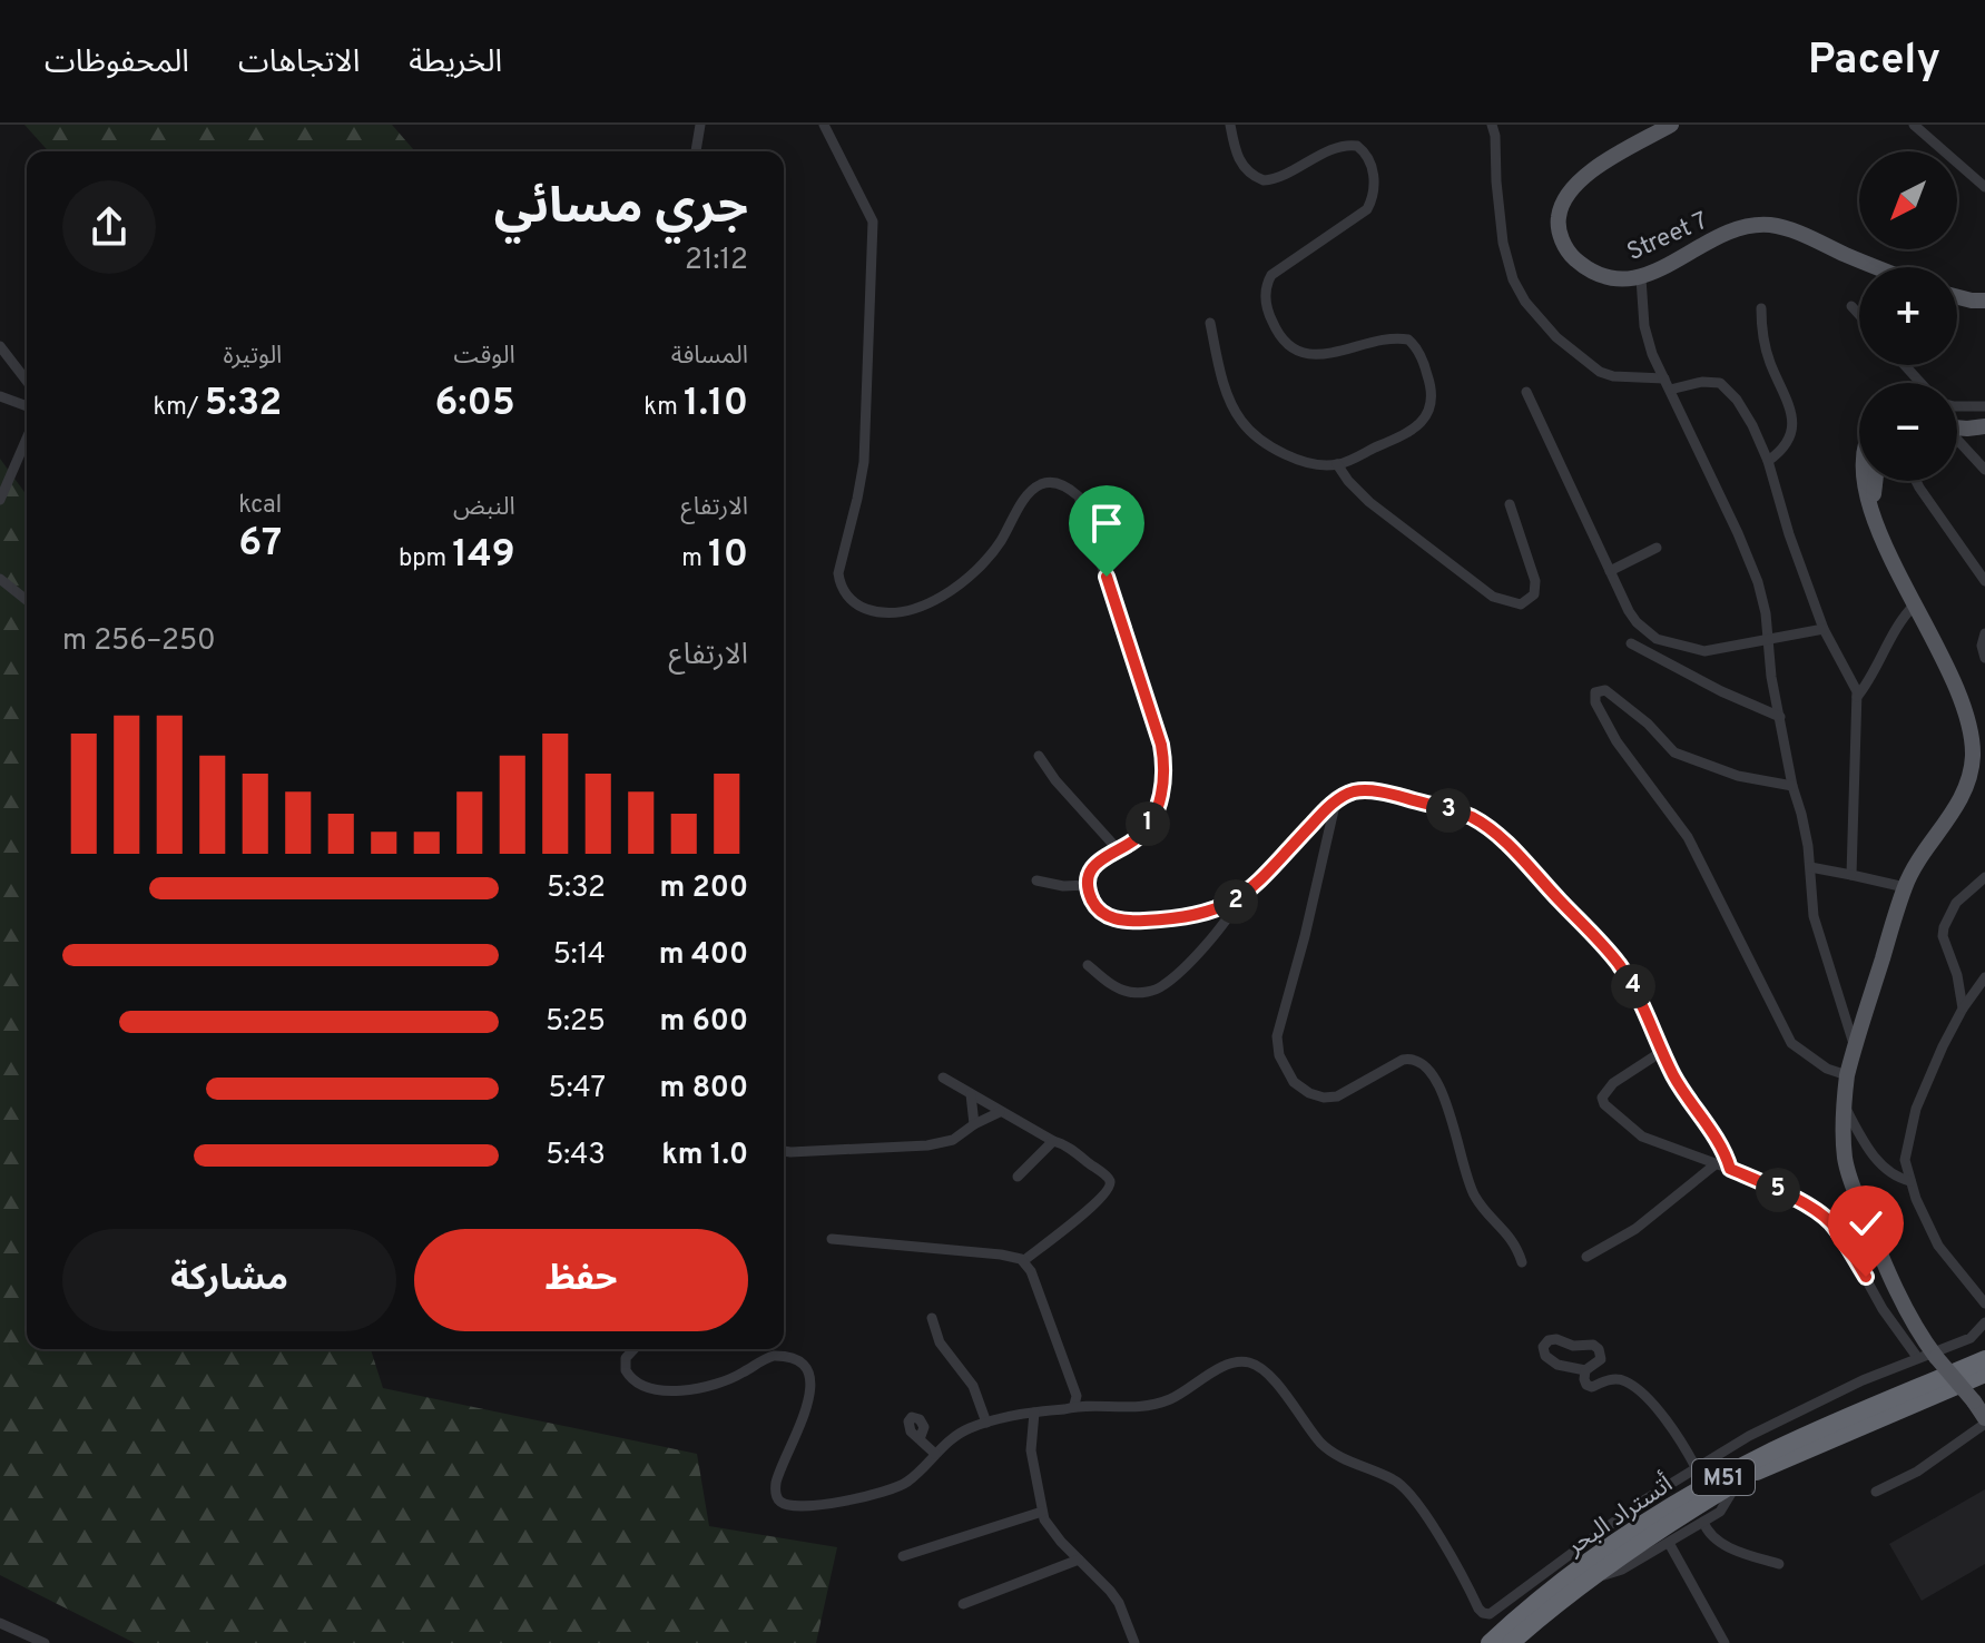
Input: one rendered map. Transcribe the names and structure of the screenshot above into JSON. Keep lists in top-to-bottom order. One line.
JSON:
{"streets":{"highway":["M51","أتستراد البحر"],"main road":["Street 7"]},"north":"bottom left","page":{"header":"Pacely","nav":["الخريطة","الاتجاهات","المحفوظات"],"map_buttons":["+","−"],"heading":["جري مسائي","21:12"],"stats":[["المسافة","1.10 km"],["الوقت","6:05"],["الوتيرة","5:32 /km"],["الارتفاع","10 m"],["النبض","149 bpm"],["kcal","67"]],"chart":["الارتفاع","250–256 m"],"pins":["3","1","2","4","5"],"list":[{"name":"200 m","note":"5:32"},{"name":"400 m","note":"5:14"},{"name":"600 m","note":"5:25"},{"name":"800 m","note":"5:47"},{"name":"1.0 km","note":"5:43"}],"buttons":["حفظ","مشاركة"]}}
